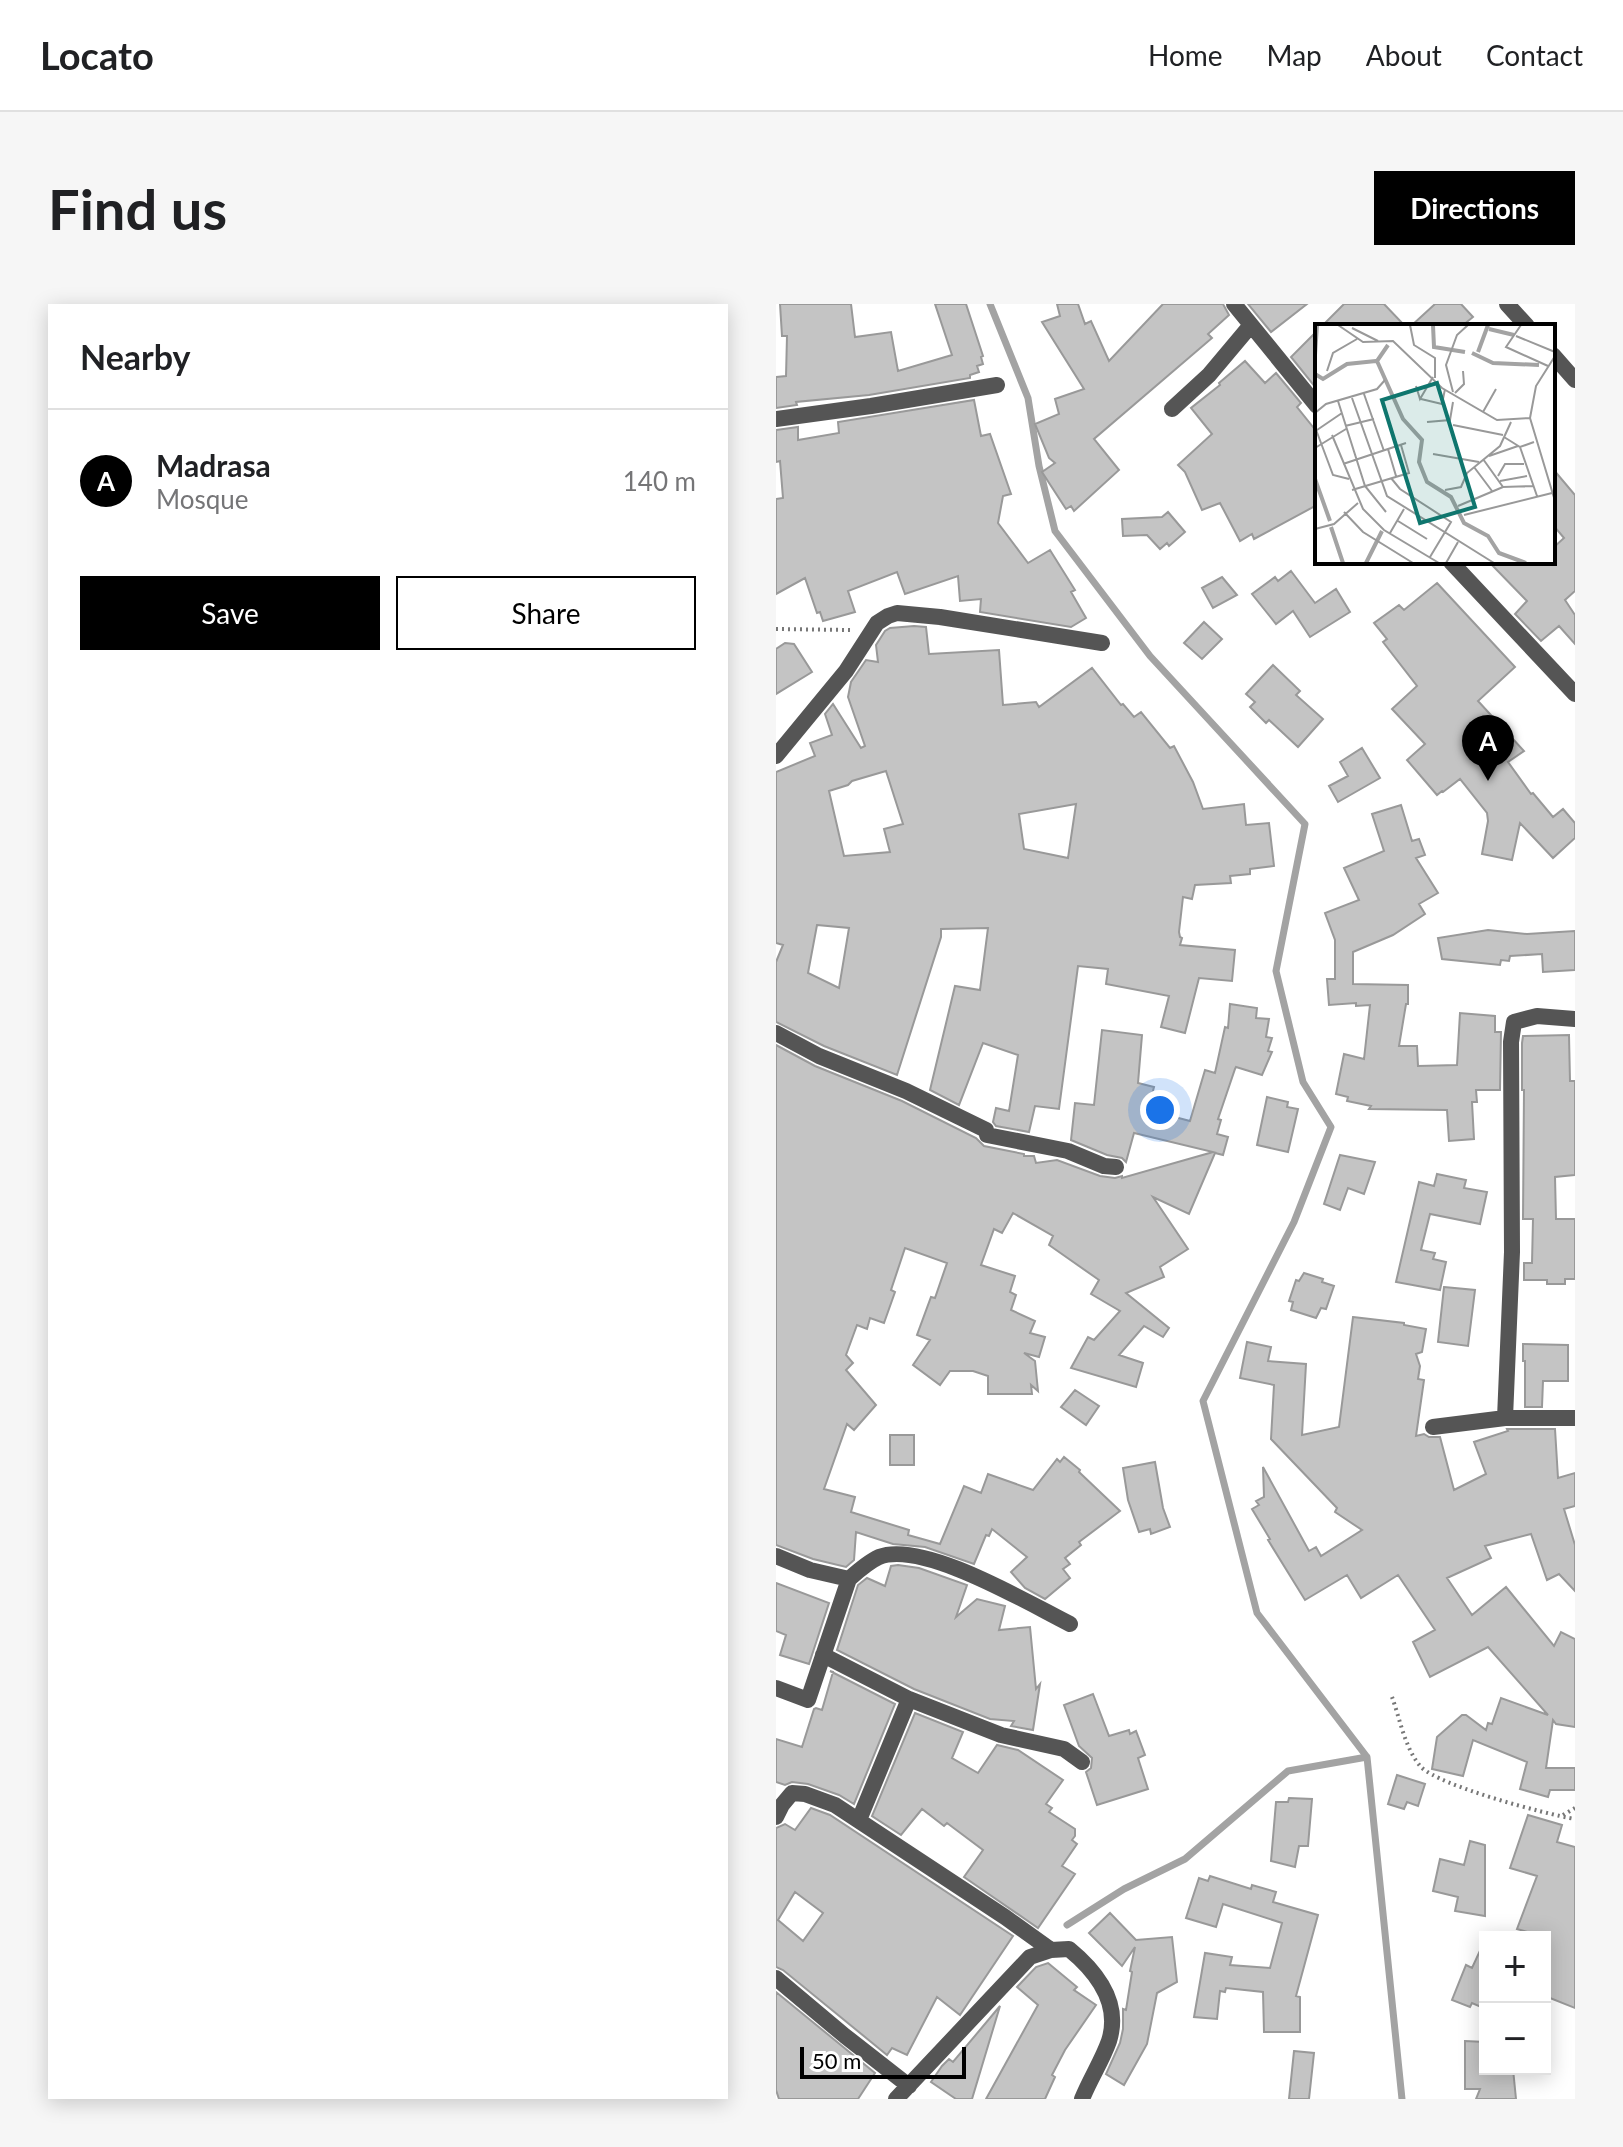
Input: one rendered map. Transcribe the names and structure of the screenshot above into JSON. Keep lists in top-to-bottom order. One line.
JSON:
{"scale_bar":"50 m","page":{"header":"Locato","nav":["Home","Map","About","Contact"],"buttons":["Directions",["Save","Share"]],"title":"Find us","heading":"Nearby","list":[{"mark":"A","name":"Madrasa","note":"Mosque","value":"140 m"}],"pins":"A","map_buttons":["+","−"],"scale":"50 m"}}
